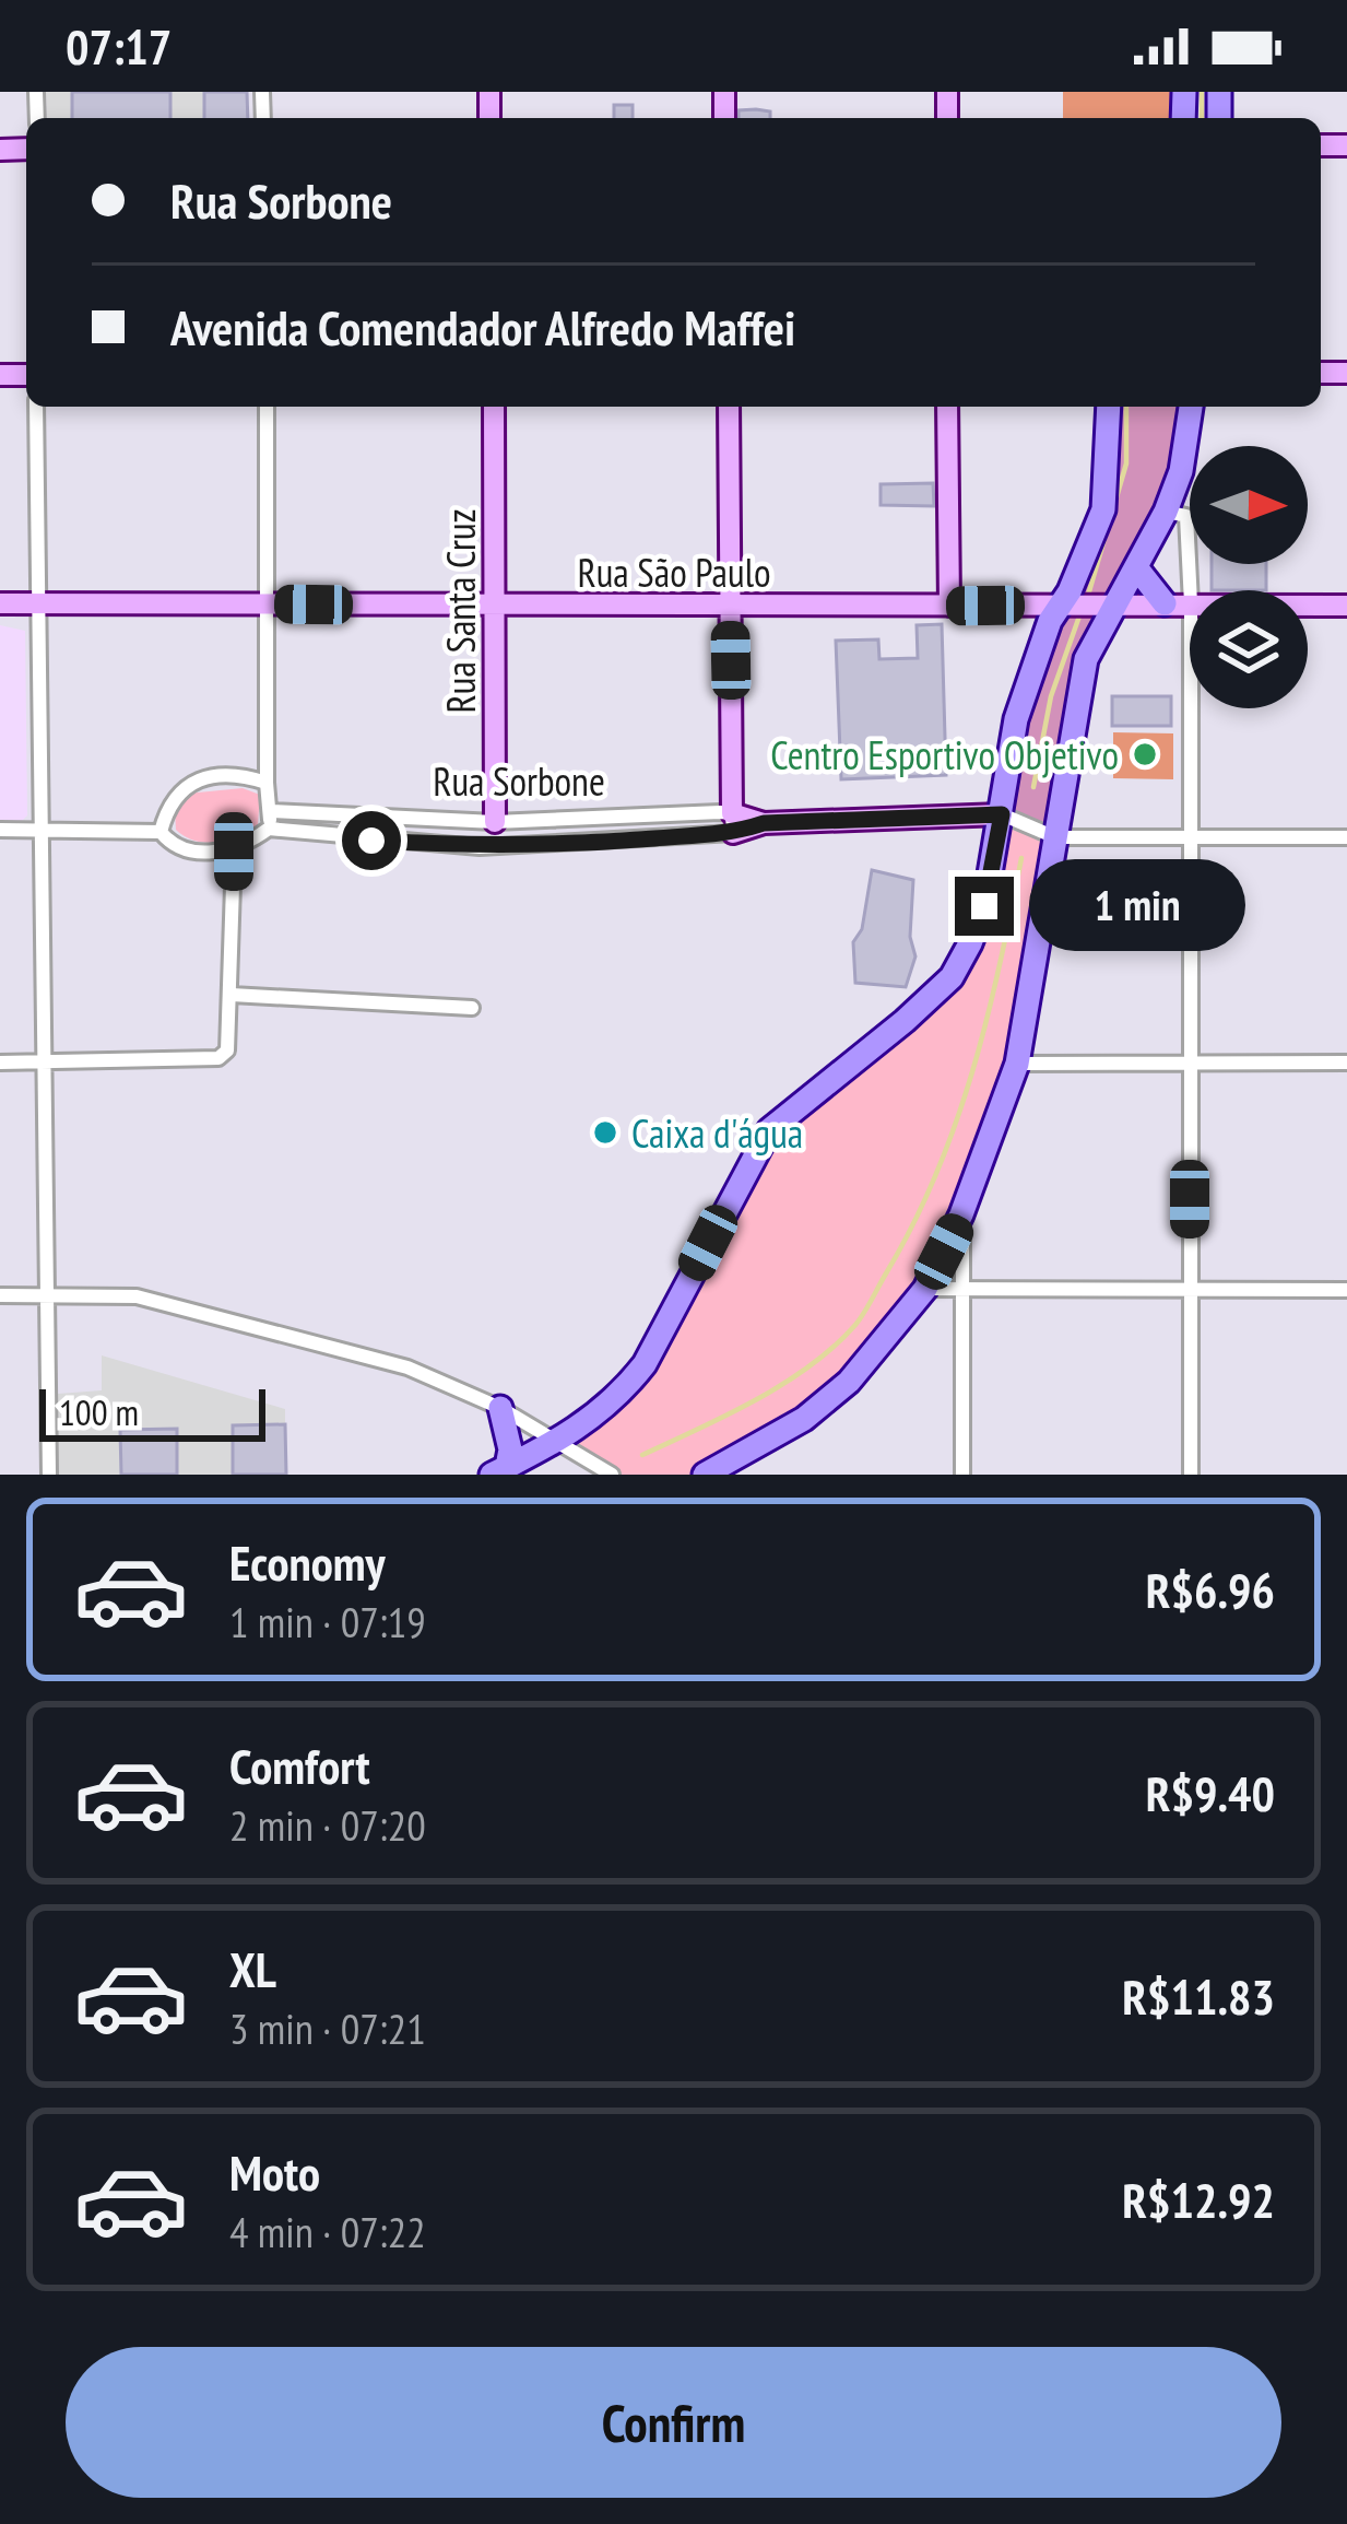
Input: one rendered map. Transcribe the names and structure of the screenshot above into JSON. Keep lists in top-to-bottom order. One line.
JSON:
{"streets":{"street":["Rua São Paulo","Rua Santa Cruz","Rua Sorbone"]},"crossings":[["Rua São Paulo","Rua Santa Cruz"],["Rua Santa Cruz","Rua Sorbone"]],"places":["Centro Esportivo Objetivo","Caixa d'água"],"scale_bar":"100 m","north":"right","page":{"status":"07:17","banner":["Rua Sorbone","Avenida Comendador Alfredo Maffei"],"bubble":"1 min","scale":"100 m","list":[{"name":"Economy","note":"1 min · 07:19","value":"R$6.96"},{"name":"Comfort","note":"2 min · 07:20","value":"R$9.40"},{"name":"XL","note":"3 min · 07:21","value":"R$11.83"},{"name":"Moto","note":"4 min · 07:22","value":"R$12.92"}],"buttons":"Confirm"}}
